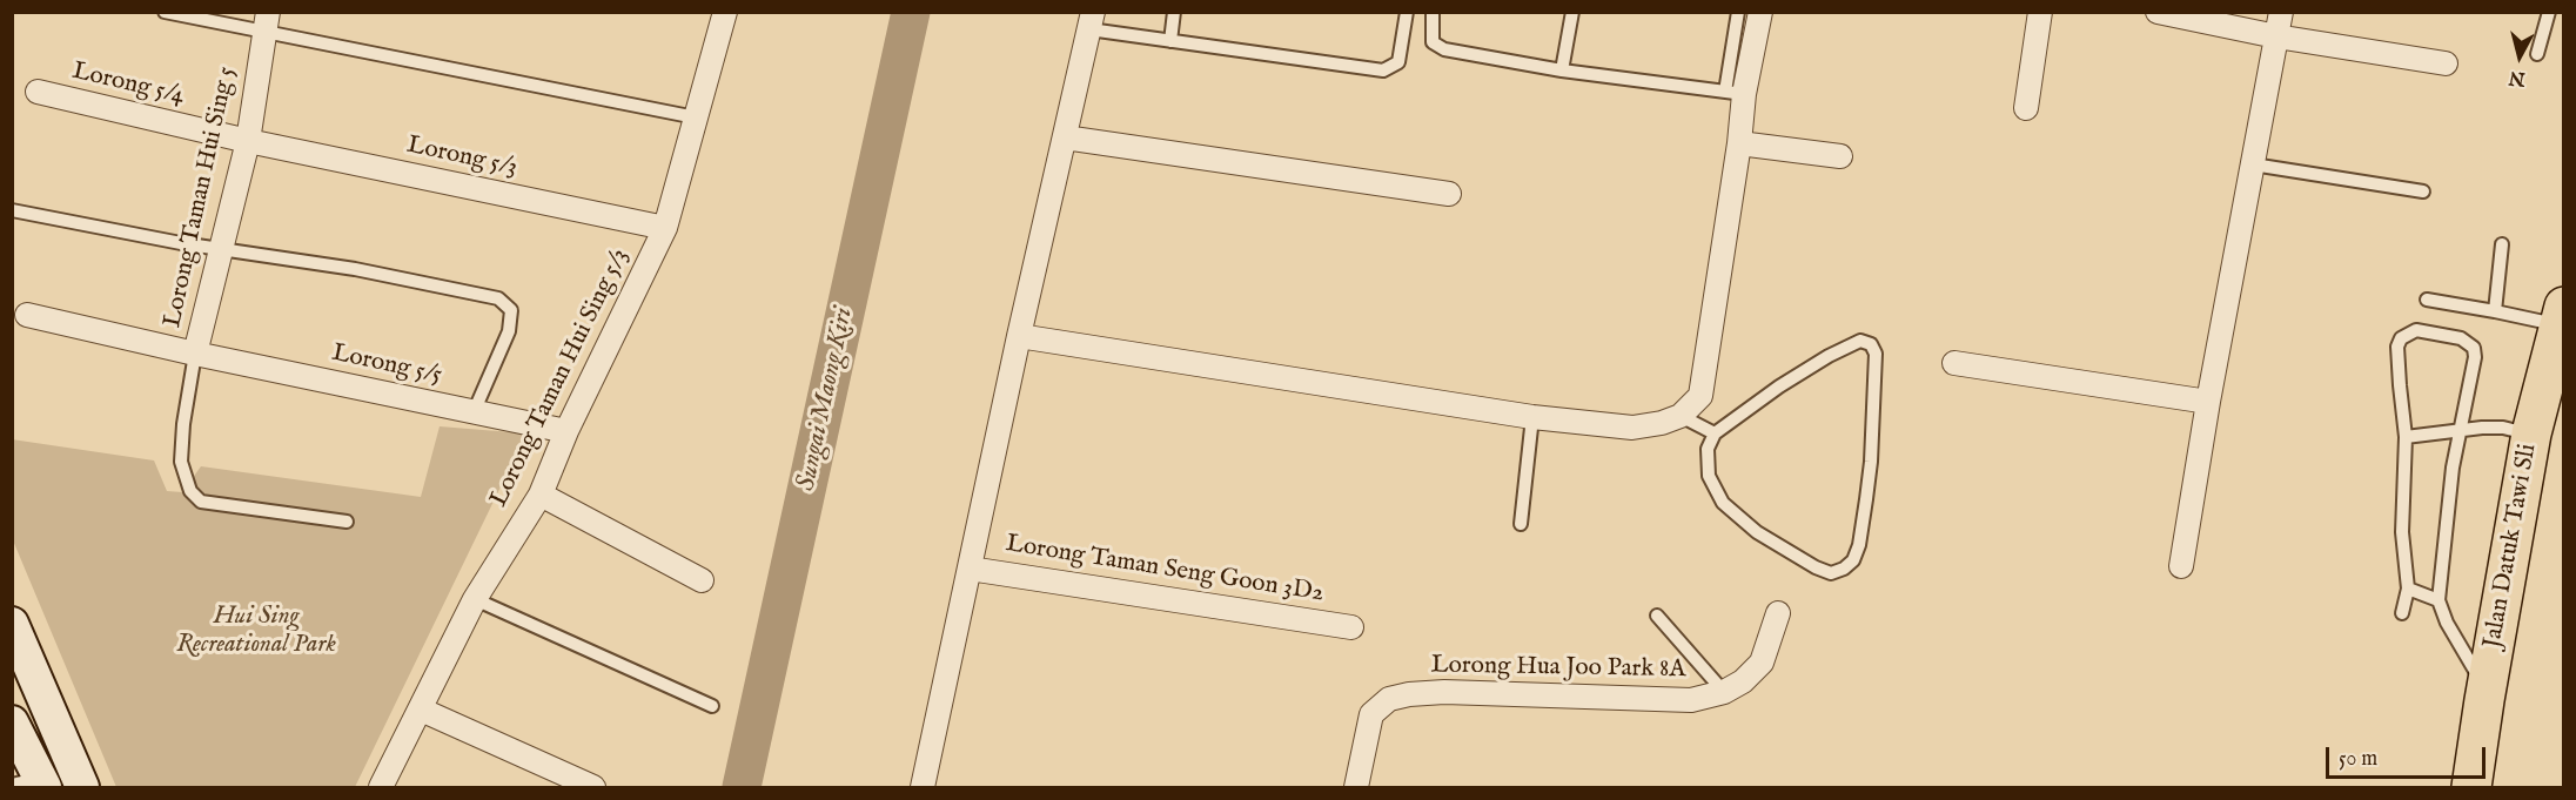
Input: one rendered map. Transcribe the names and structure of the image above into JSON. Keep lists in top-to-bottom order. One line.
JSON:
{"streets":{"highway":["Jalan Datuk Tawi Sli"],"street":["Lorong 5/4","Lorong 5/3","Lorong Taman Hui Sing 5","Lorong 5/5","Lorong Taman Hui Sing 5/3","Lorong Taman Seng Goon 3D2","Lorong Hua Joo Park 8A"]},"crossings":[["Lorong 5/4","Lorong 5/3"],["Lorong 5/4","Lorong Taman Hui Sing 5"],["Lorong 5/3","Lorong Taman Hui Sing 5"],["Lorong 5/3","Lorong Taman Hui Sing 5/3"],["Lorong Taman Hui Sing 5","Lorong 5/5"],["Lorong 5/5","Lorong Taman Hui Sing 5/3"]],"water":["Sungai Maong Kiri"],"parks":["Hui Sing Recreational Park"],"scale_bar":"50 m","north":"bottom"}
